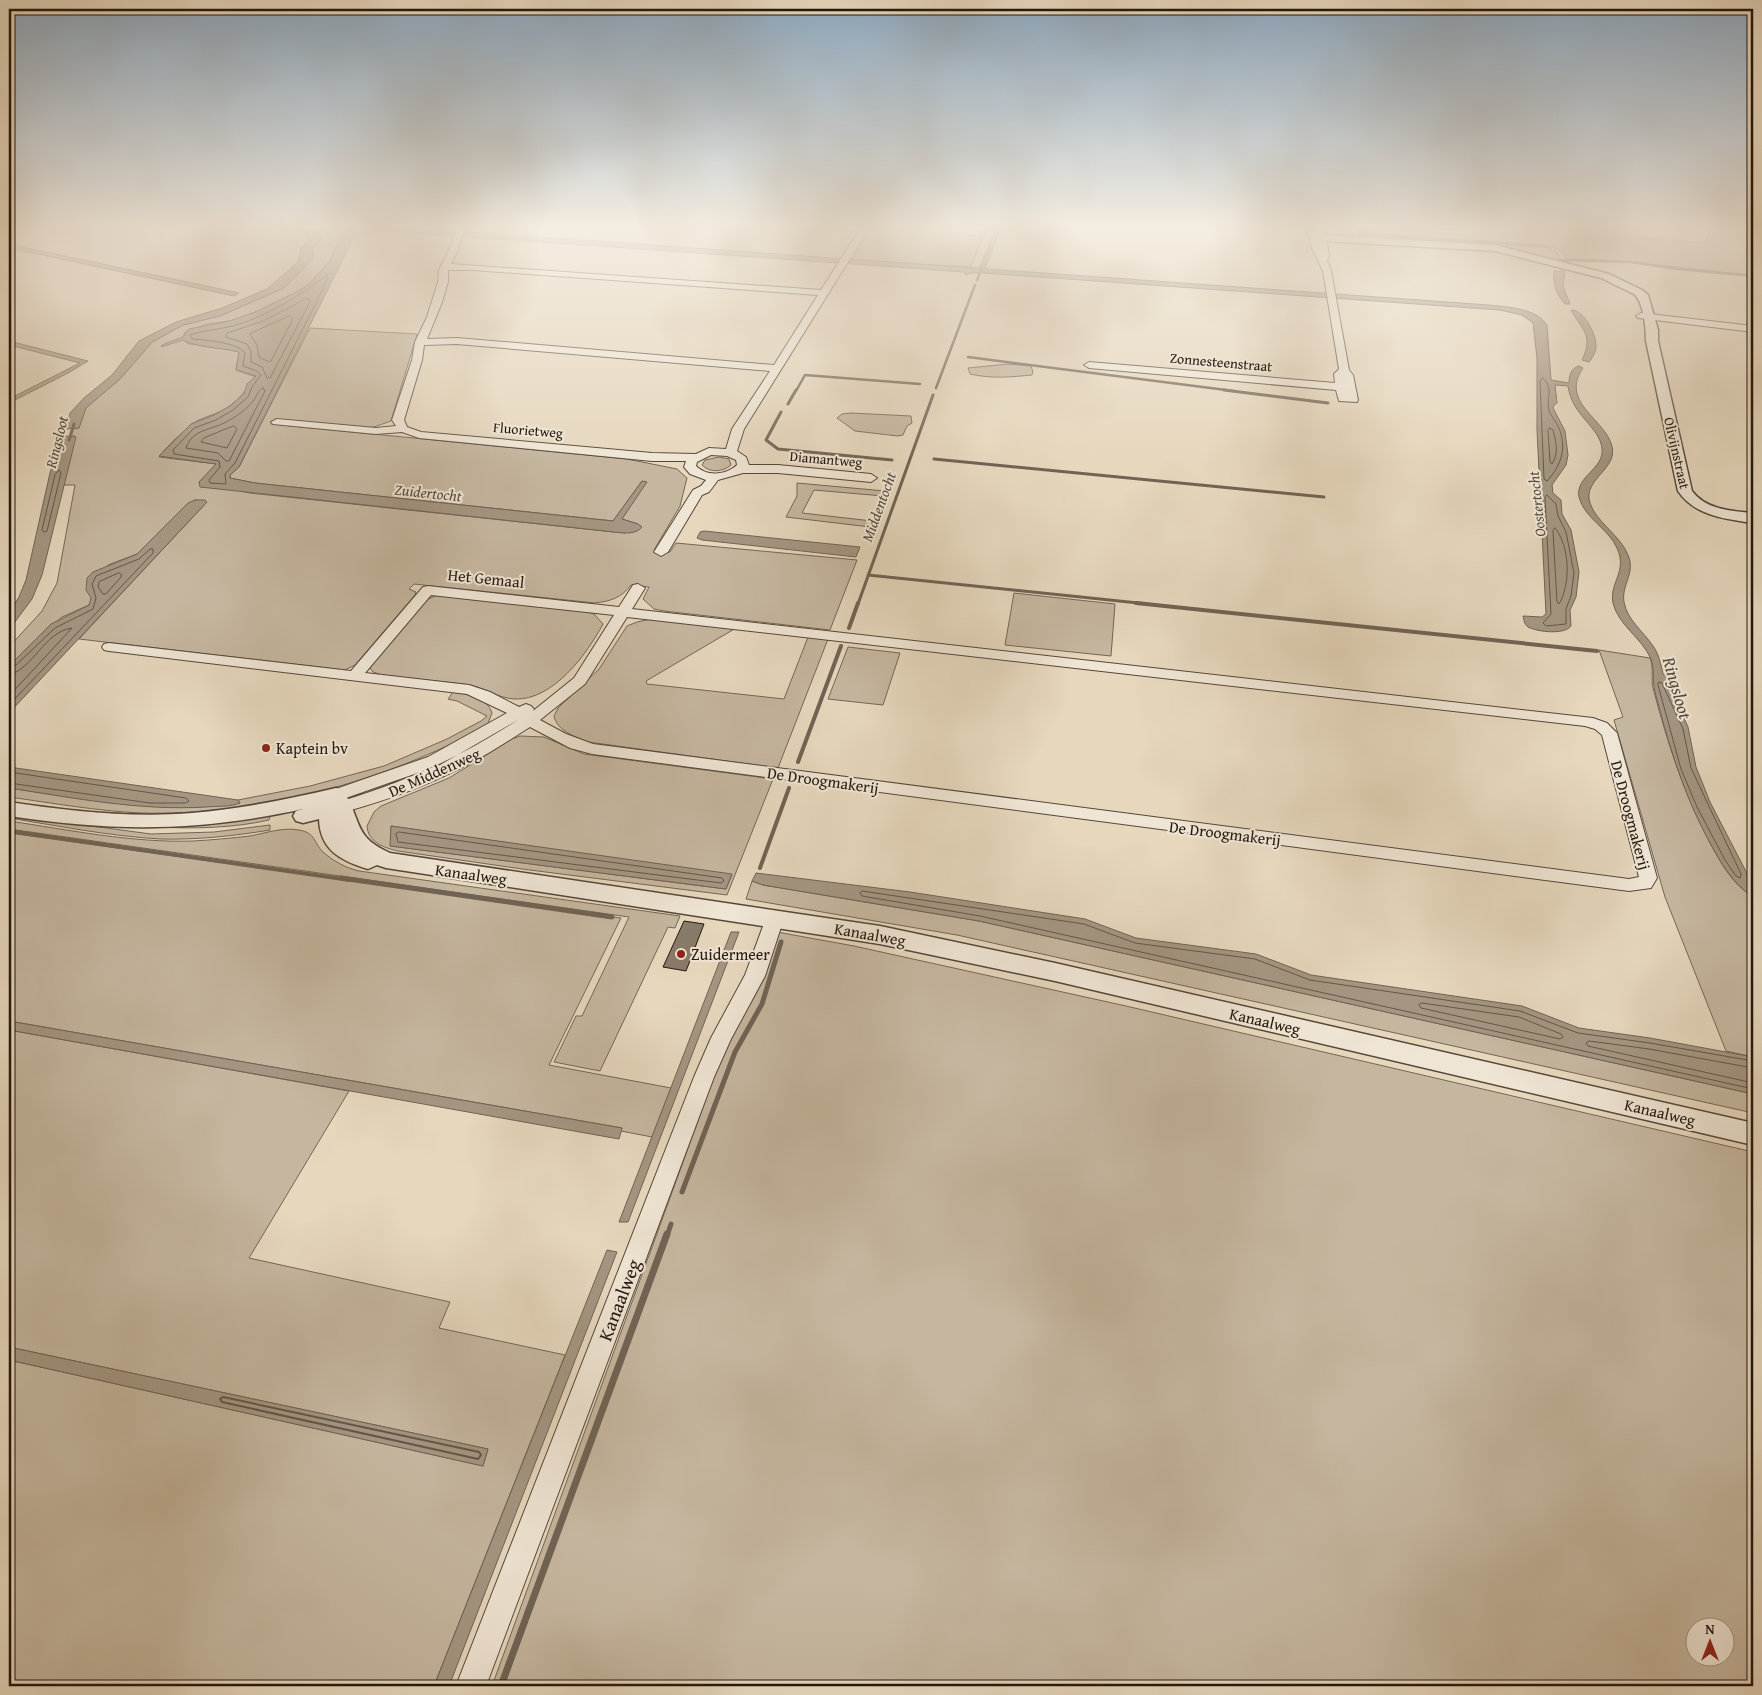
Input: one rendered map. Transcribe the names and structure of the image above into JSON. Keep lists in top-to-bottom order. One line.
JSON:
{"streets":{"street":["Zonnesteenstraat","Fluorietweg","Olivijnstraat","Diamantweg","Het Gemaal","De Middenweg","De Droogmakerij","Kanaalweg"]},"crossings":[["Het Gemaal","De Middenweg"],["Het Gemaal","De Droogmakerij"],["De Middenweg","De Droogmakerij"],["De Middenweg","Kanaalweg"]],"water":["Ringsloot","Zuidertocht","Oostertocht","Middentocht"],"places":["Kaptein bv","Zuidermeer"],"north":"top"}
